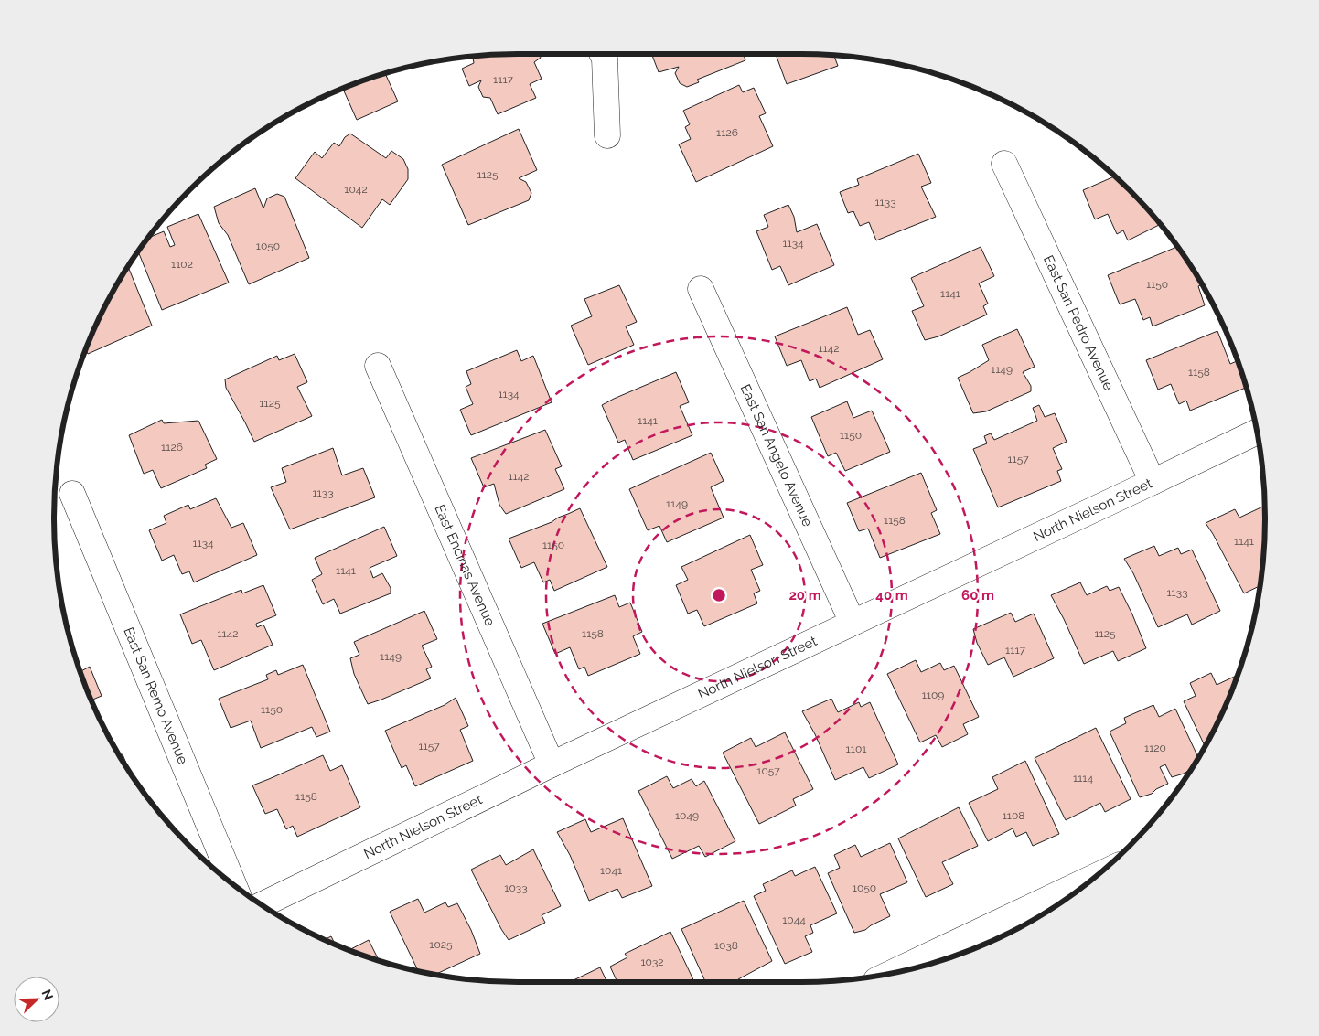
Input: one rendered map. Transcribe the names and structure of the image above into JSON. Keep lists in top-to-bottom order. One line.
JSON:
{"streets":{"street":["East San Pedro Avenue","East San Angelo Avenue","North Nielson Street","East Encinas Avenue","East San Remo Avenue"]},"crossings":[["East San Pedro Avenue","North Nielson Street"],["East San Angelo Avenue","North Nielson Street"],["North Nielson Street","East Encinas Avenue"]],"house_numbers":["1117","1126","1125","1042","1133","1134","1050","1102","1150","1141","1142","1149","1158","1134","1125","1141","1150","1126","1157","1142","1133","1149","1158","1141","1134","1150","1141","1133","1142","1158","1125","1117","1149","1109","1150","1157","1120","1101","1057","1114","1158","1049","1108","1041","1033","1050","1044","1025","1038","1032"],"north":"top right","rings":["20 m","40 m","60 m"]}
